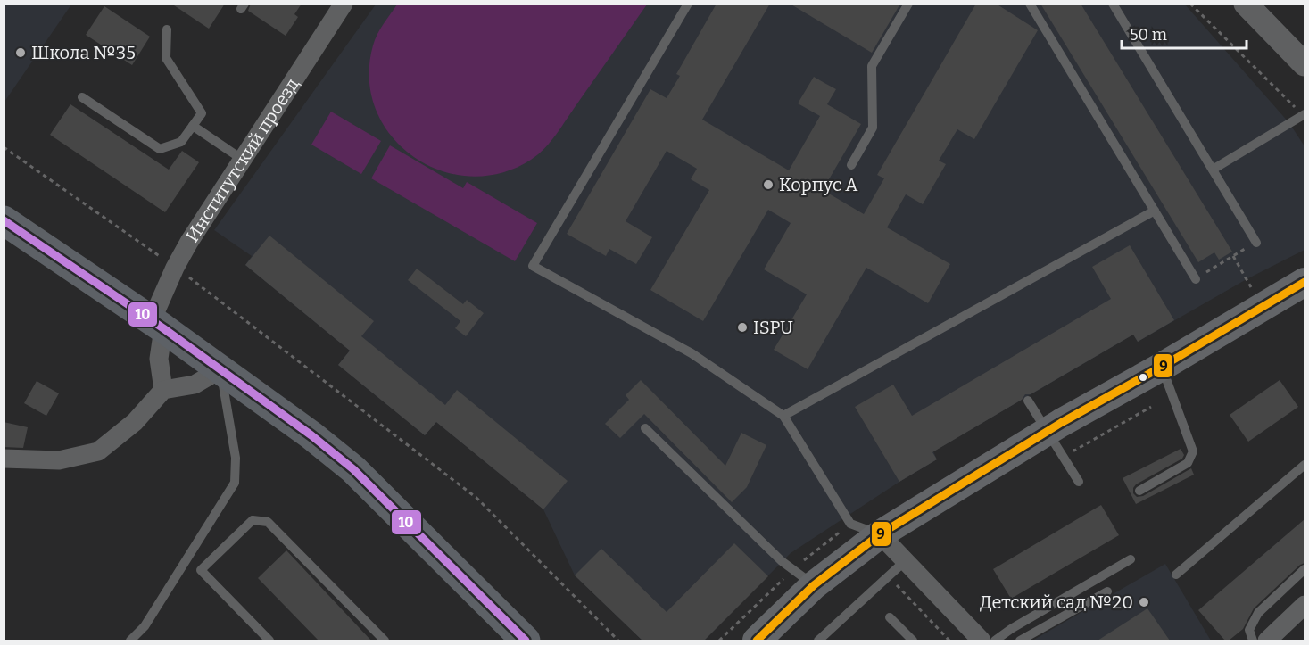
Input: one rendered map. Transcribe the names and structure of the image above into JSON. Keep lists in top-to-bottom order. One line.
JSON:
{"streets":{"street":["Институтский проезд"]},"places":["Школа №35","Корпус А","ISPU","Детский сад №20"],"lines":["transit line 10","transit line 9"],"scale_bar":"50 m"}
